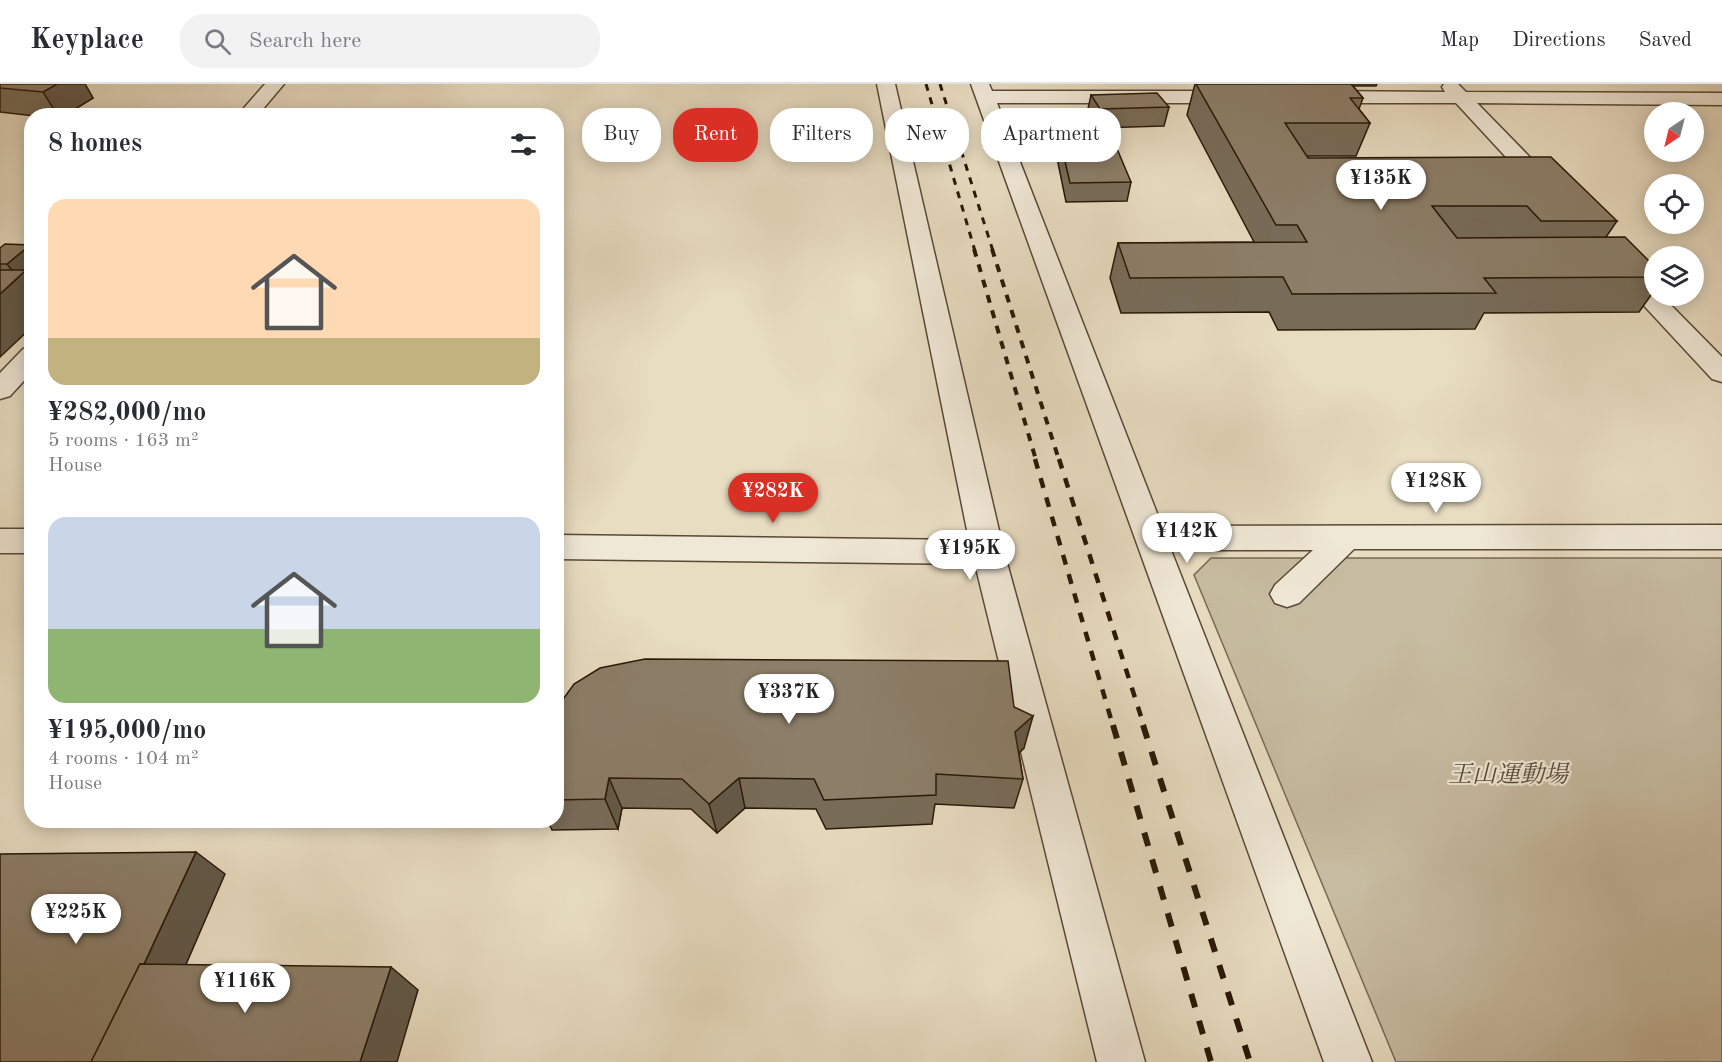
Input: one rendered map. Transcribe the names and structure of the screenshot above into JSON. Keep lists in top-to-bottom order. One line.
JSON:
{"parks":["王山運動場"],"north":"bottom left","page":{"header":"Keyplace","search":"Search here","nav":["Map","Directions","Saved"],"chip":["Buy","Rent","Filters","New","Apartment"],"heading":"8 homes","price":["¥135K","¥128K","¥282K","¥142K","¥195K","¥337K","¥225K","¥116K"],"list":[{"name":"¥282,000/mo","note":"5 rooms · 163 m² · House"},{"name":"¥195,000/mo","note":"4 rooms · 104 m² · House"}]}}
